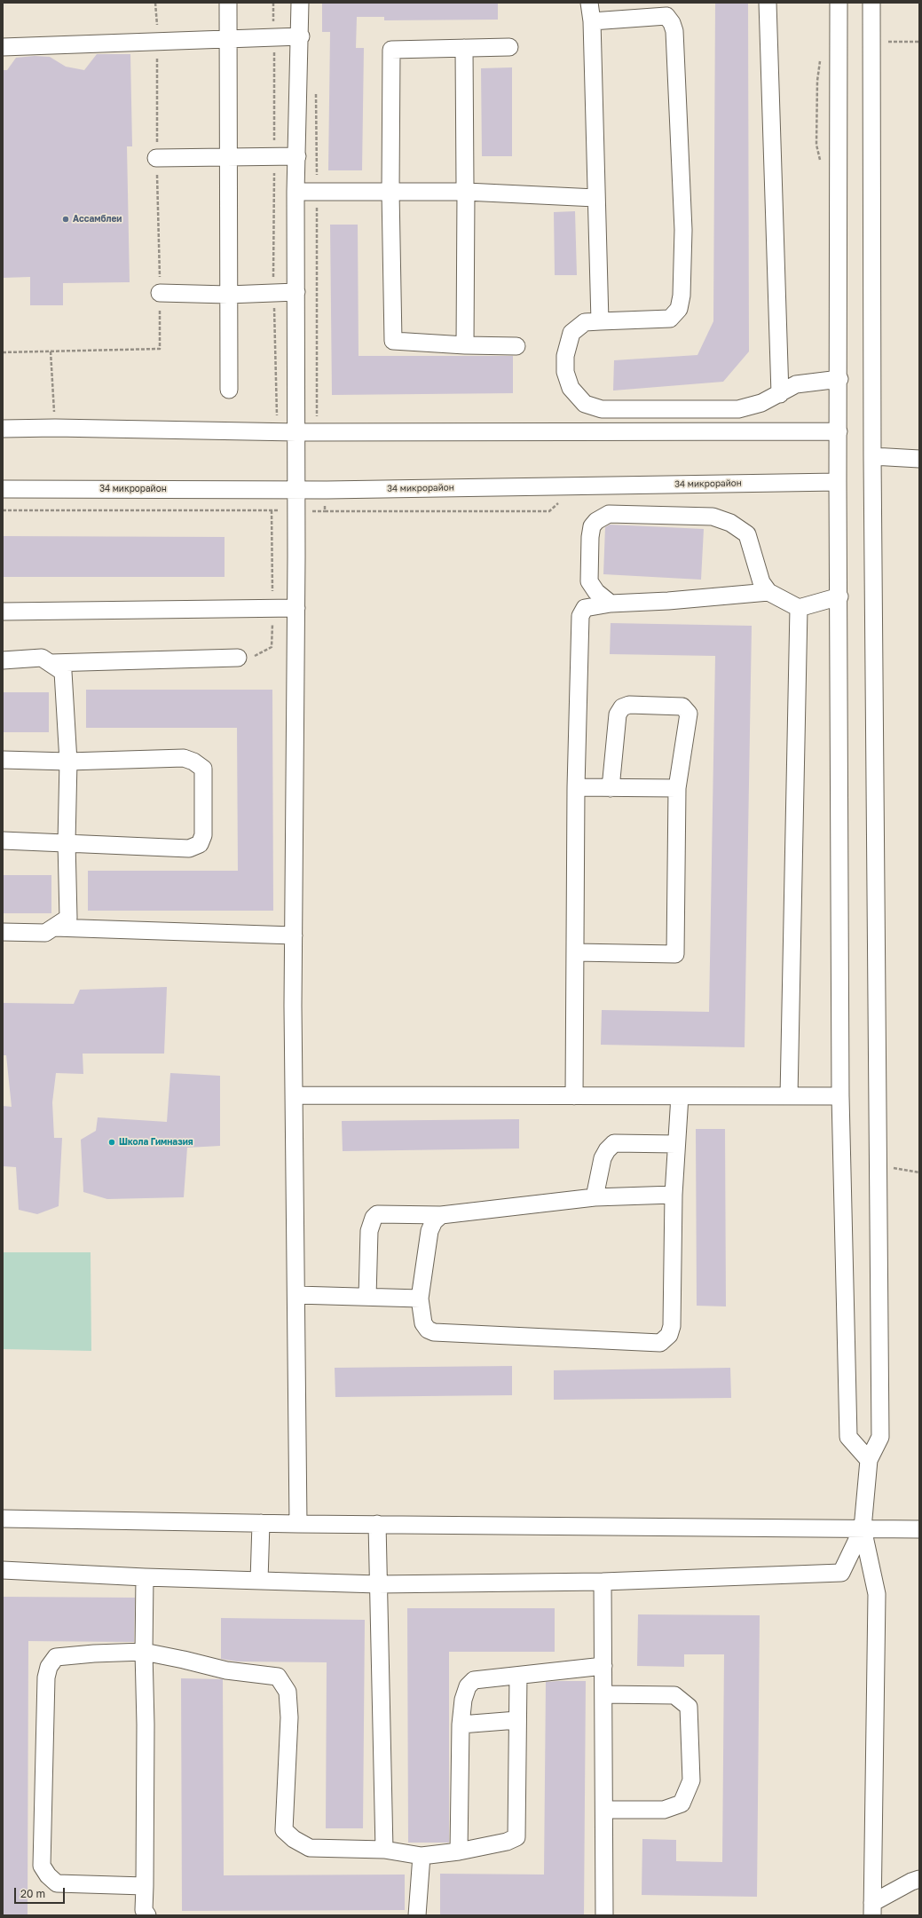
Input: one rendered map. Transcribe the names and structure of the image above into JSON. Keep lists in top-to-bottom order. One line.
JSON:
{"streets":{"street":["34 микрорайон"]},"places":["Ассамблеи","Школа Гимназия"],"scale_bar":"20 m"}
